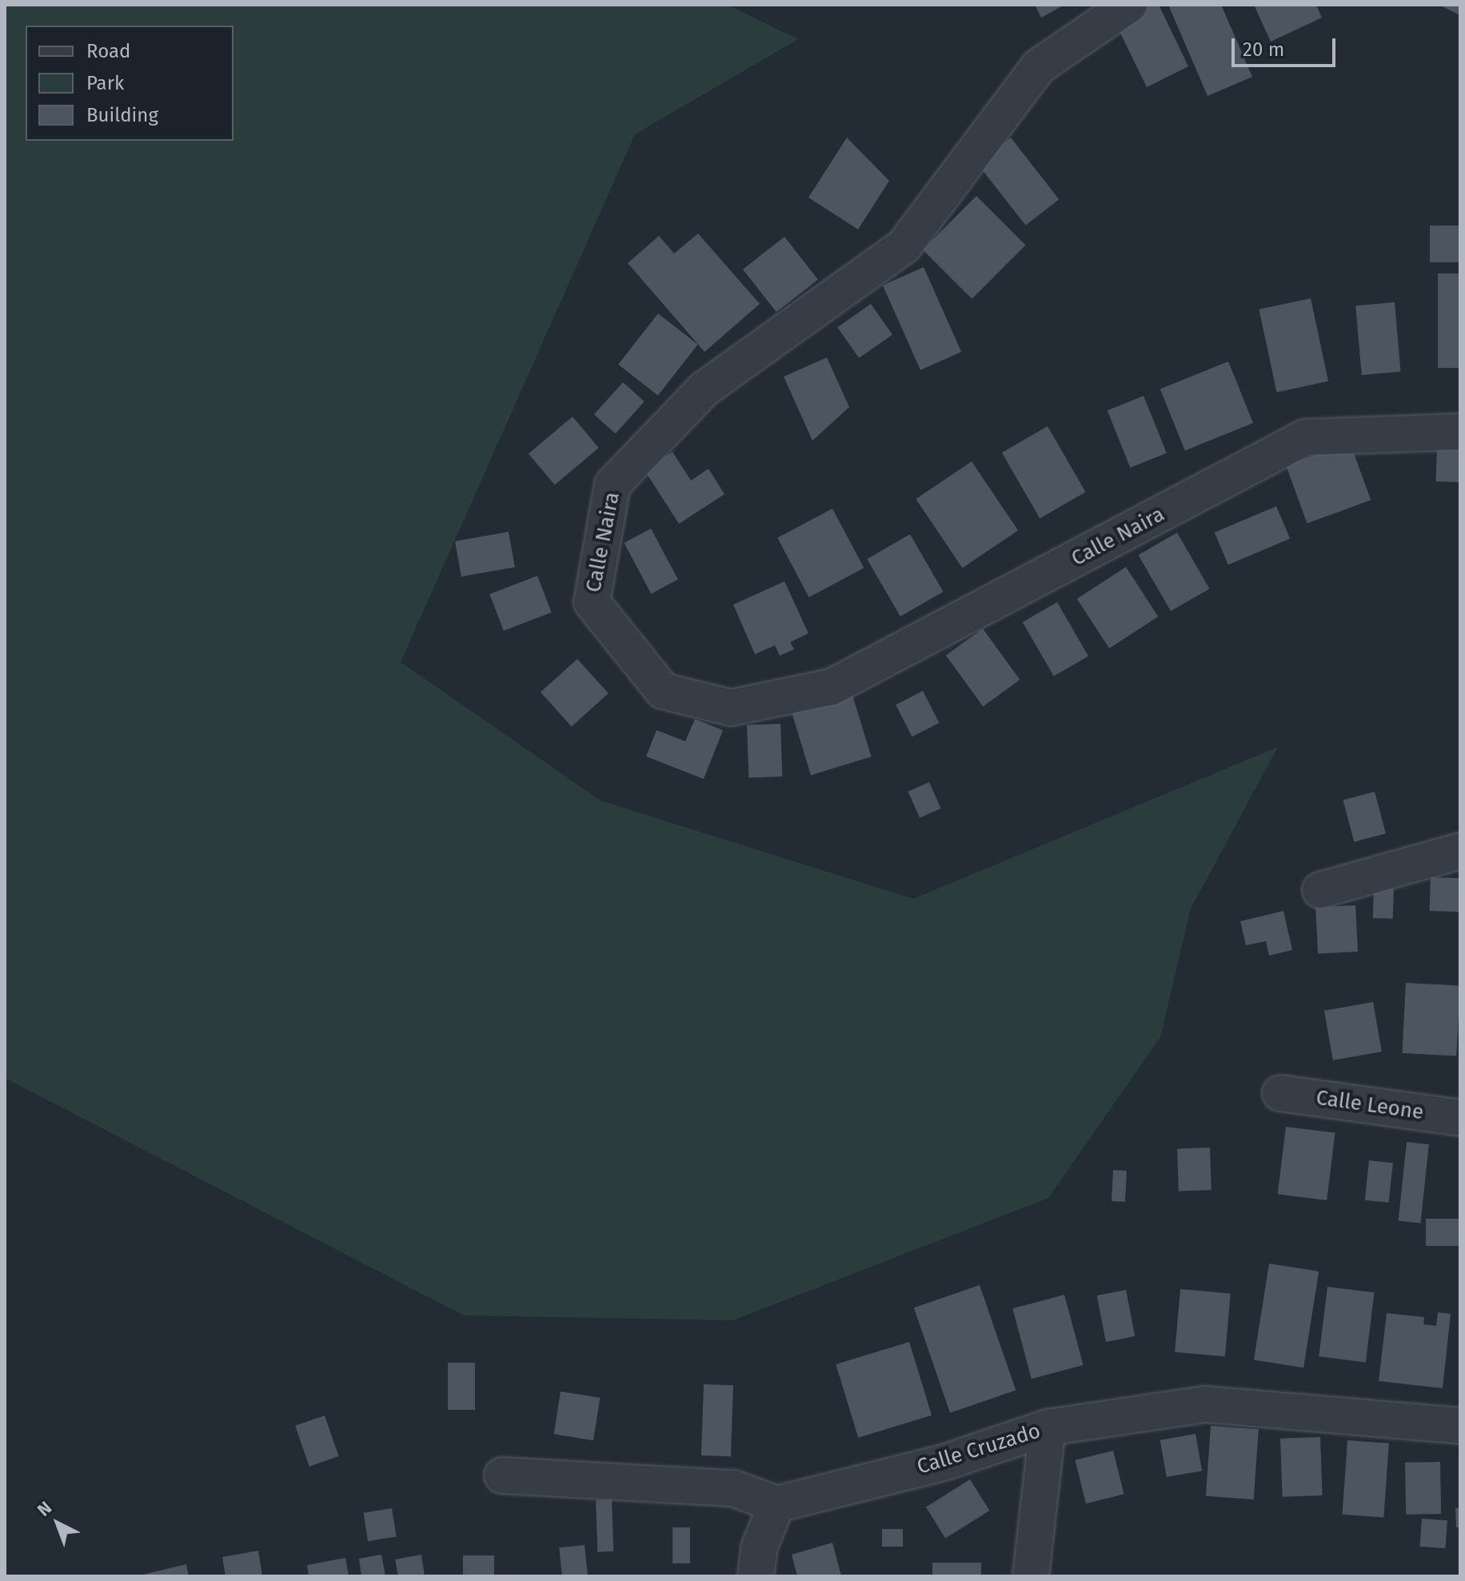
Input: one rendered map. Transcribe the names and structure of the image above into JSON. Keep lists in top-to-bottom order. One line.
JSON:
{"streets":{"street":["Calle Naira","Calle Leone","Calle Cruzado"]},"legend":["Road","Park","Building"],"scale_bar":"20 m","north":"top left"}
